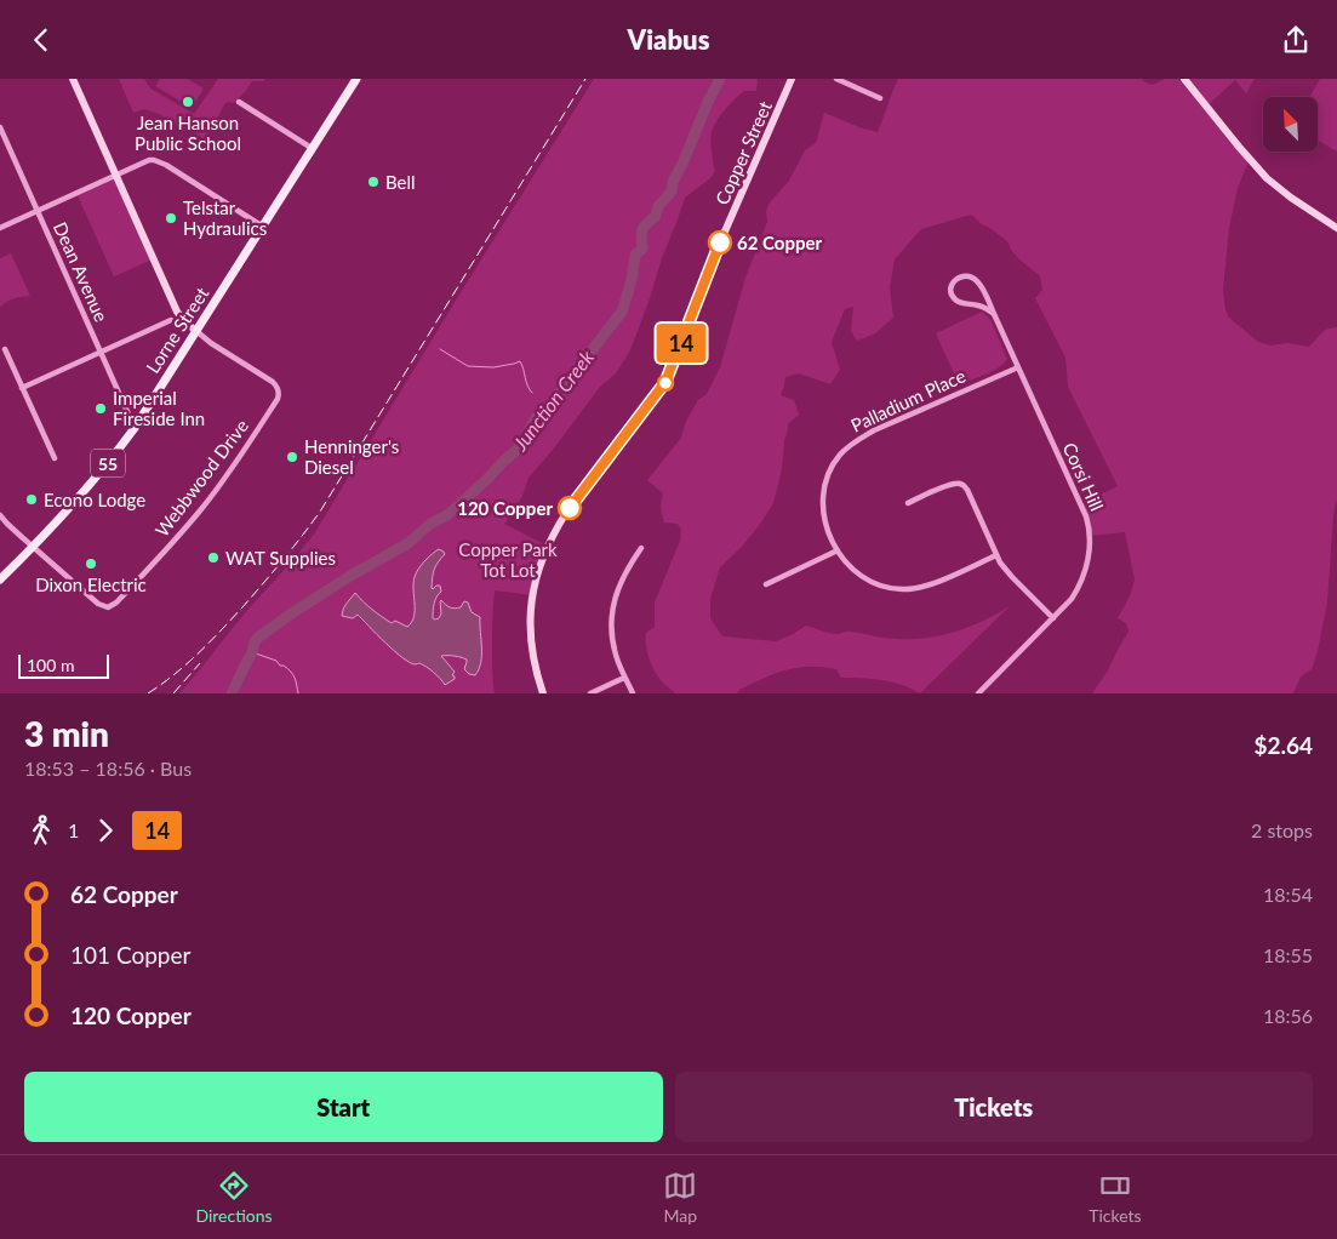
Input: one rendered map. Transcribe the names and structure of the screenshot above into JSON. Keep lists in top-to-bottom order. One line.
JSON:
{"streets":{"main road":["Lorne Street","55"],"street":["Copper Street","Dean Avenue","Palladium Place","Corsi Hill","Webbwood Drive"]},"crossings":[["Dean Avenue","Lorne Street"],["Lorne Street","Webbwood Drive"],["Palladium Place","Corsi Hill"]],"water":["Junction Creek"],"parks":["Copper Park Tot Lot"],"places":["Jean Hanson Public School","Bell","Telstar Hydraulics","62 Copper","Imperial Fireside Inn","Henninger's Diesel","Econo Lodge","120 Copper","WAT Supplies","Dixon Electric"],"lines":["bus line 14"],"scale_bar":"100 m","north":"top left","page":{"header":"Viabus","on_map":"14","scale":"100 m","heading":["3 min","18:53 – 18:56 · Bus","$2.64"],"legs":["1","14","2 stops"],"list":[{"name":"62 Copper","value":"18:54"},{"name":"101 Copper","value":"18:55"},{"name":"120 Copper","value":"18:56"}],"buttons":["Start","Tickets"],"tabs":["Directions","Map","Tickets"]}}
